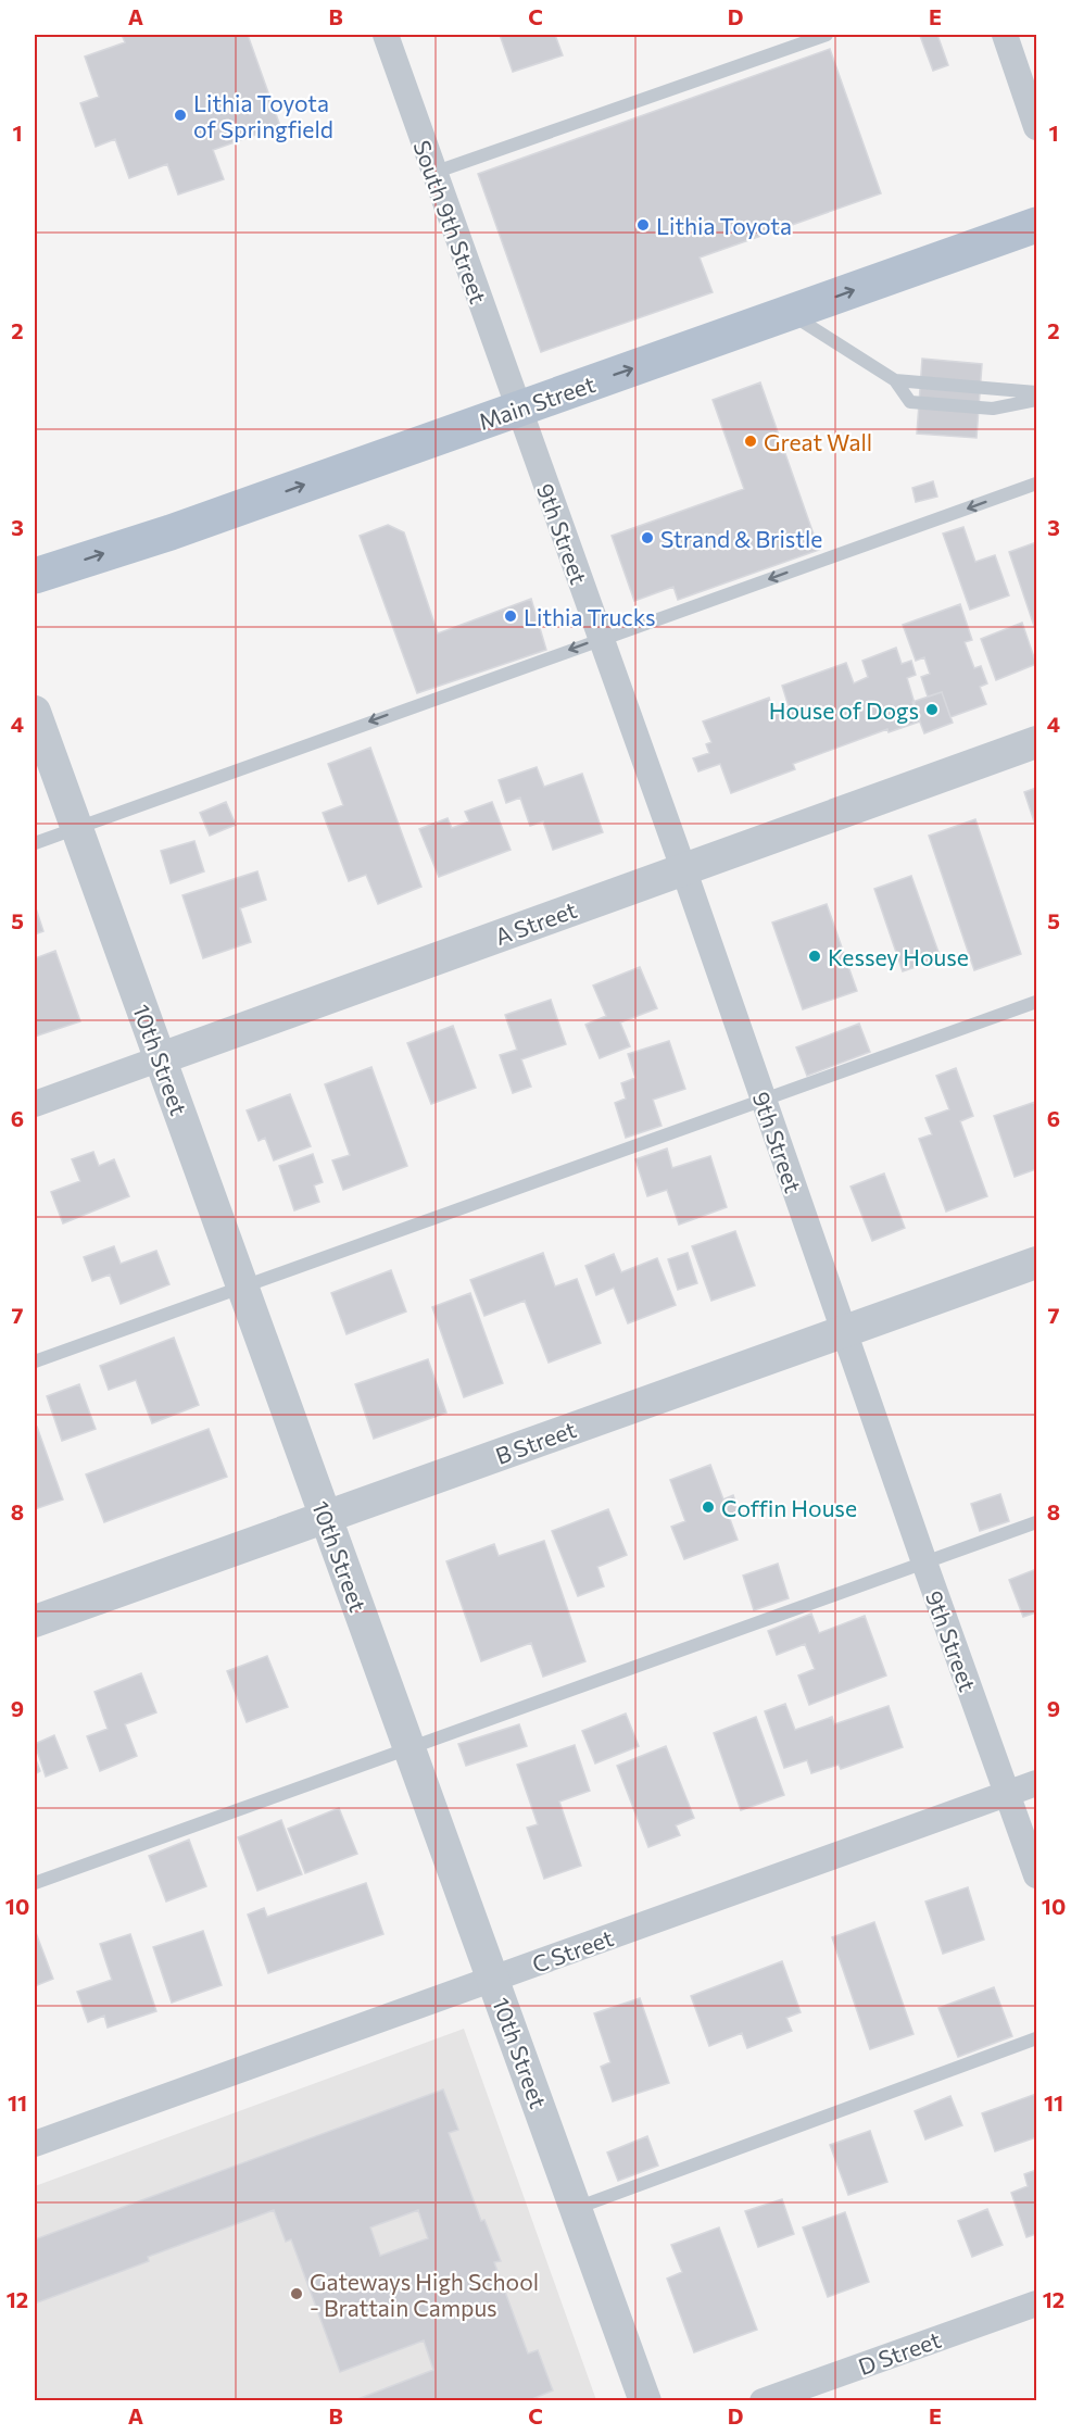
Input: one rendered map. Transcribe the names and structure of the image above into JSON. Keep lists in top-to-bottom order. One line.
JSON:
{"streets":{"main road":["Main Street"],"street":["South 9th Street","9th Street","A Street","10th Street","B Street","C Street","D Street"]},"crossings":[["South 9th Street","Main Street"],["South 9th Street","9th Street"],["Main Street","9th Street"],["9th Street","A Street"],["9th Street","B Street"],["9th Street","C Street"],["A Street","10th Street"],["10th Street","B Street"],["10th Street","C Street"]],"one_way":["Main Street"],"places":["Lithia Toyota of Springfield","Lithia Toyota","Great Wall","Strand & Bristle","Lithia Trucks","House of Dogs","Kessey House","Coffin House","Gateways High School - Brattain Campus"],"grid":{"columns":["A","B","C","D","E"],"rows":["1","2","3","4","5","6","7","8","9","10","11","12"]}}
